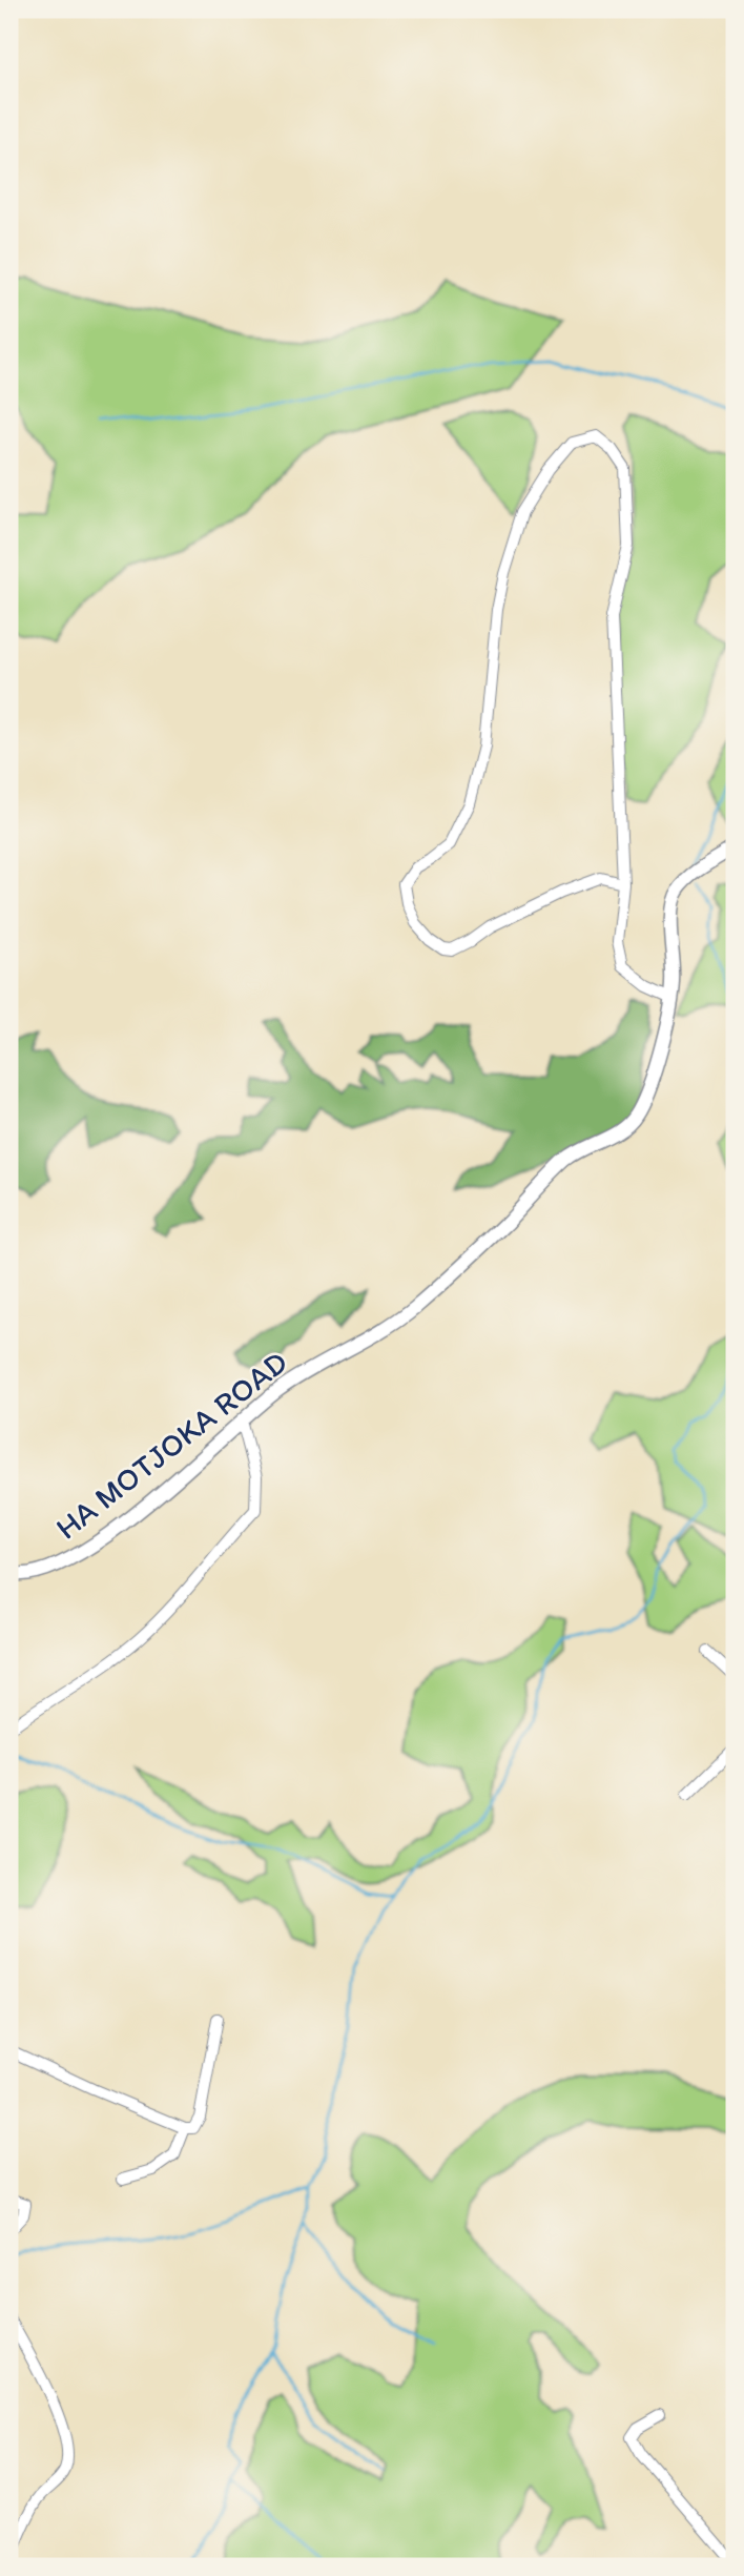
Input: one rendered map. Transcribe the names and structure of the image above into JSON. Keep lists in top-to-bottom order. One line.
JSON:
{"streets":{"street":["HA MOTJOKA ROAD"]}}
